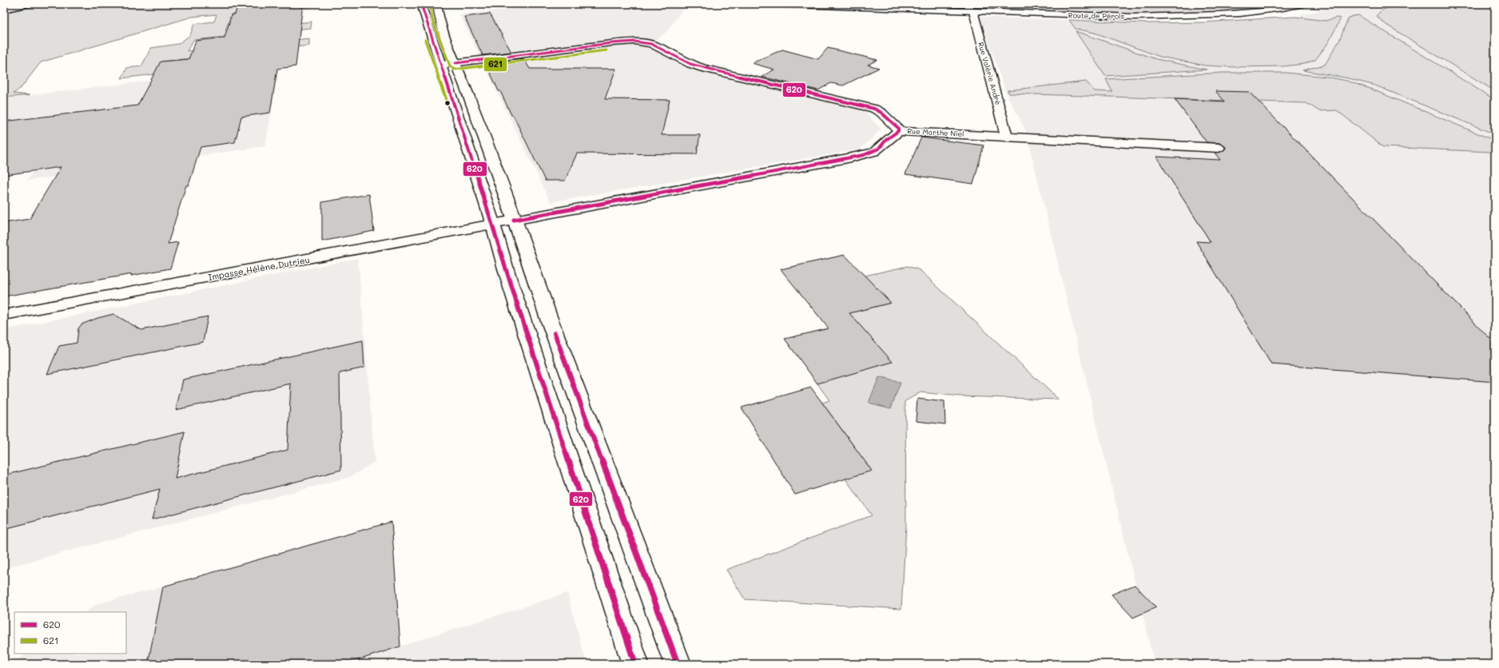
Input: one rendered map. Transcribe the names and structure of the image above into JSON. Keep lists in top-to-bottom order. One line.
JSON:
{"streets":{"main road":["Route de Pérols","Rue Valérie André","Rue Marthe Niel","Impasse Hélène Dutrieu"]},"crossings":[["Route de Pérols","Rue Valérie André"],["Rue Valérie André","Rue Marthe Niel"],["Rue Marthe Niel","Impasse Hélène Dutrieu"]],"lines":["transit line 620","transit line 621"],"legend":["620","621"]}
